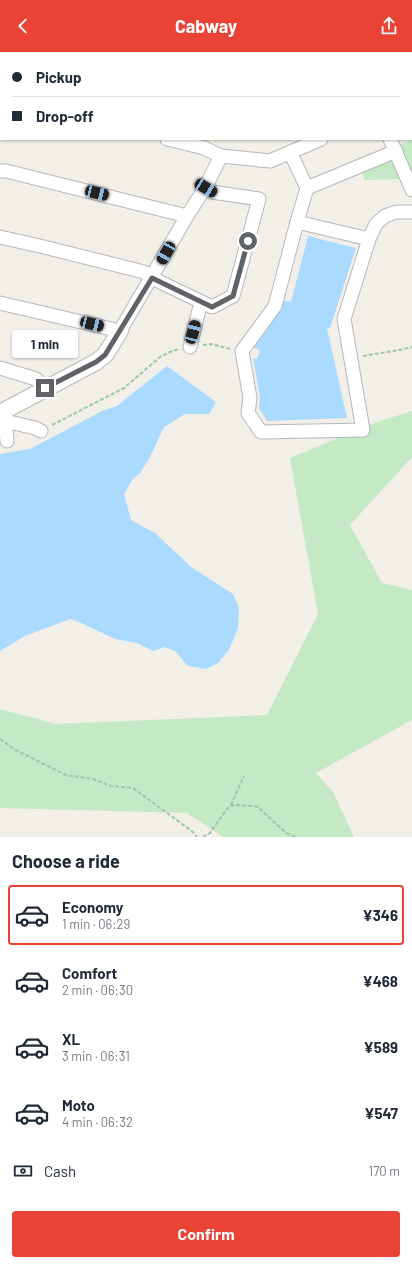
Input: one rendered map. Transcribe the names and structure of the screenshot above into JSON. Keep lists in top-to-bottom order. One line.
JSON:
{"page":{"header":"Cabway","banner":["Pickup","Drop-off"],"bubble":"1 min","heading":"Choose a ride","list":[{"name":"Economy","note":"1 min · 06:29","value":"¥346"},{"name":"Comfort","note":"2 min · 06:30","value":"¥468"},{"name":"XL","note":"3 min · 06:31","value":"¥589"},{"name":"Moto","note":"4 min · 06:32","value":"¥547"}],"pay":["Cash","170 m"],"buttons":"Confirm"}}
